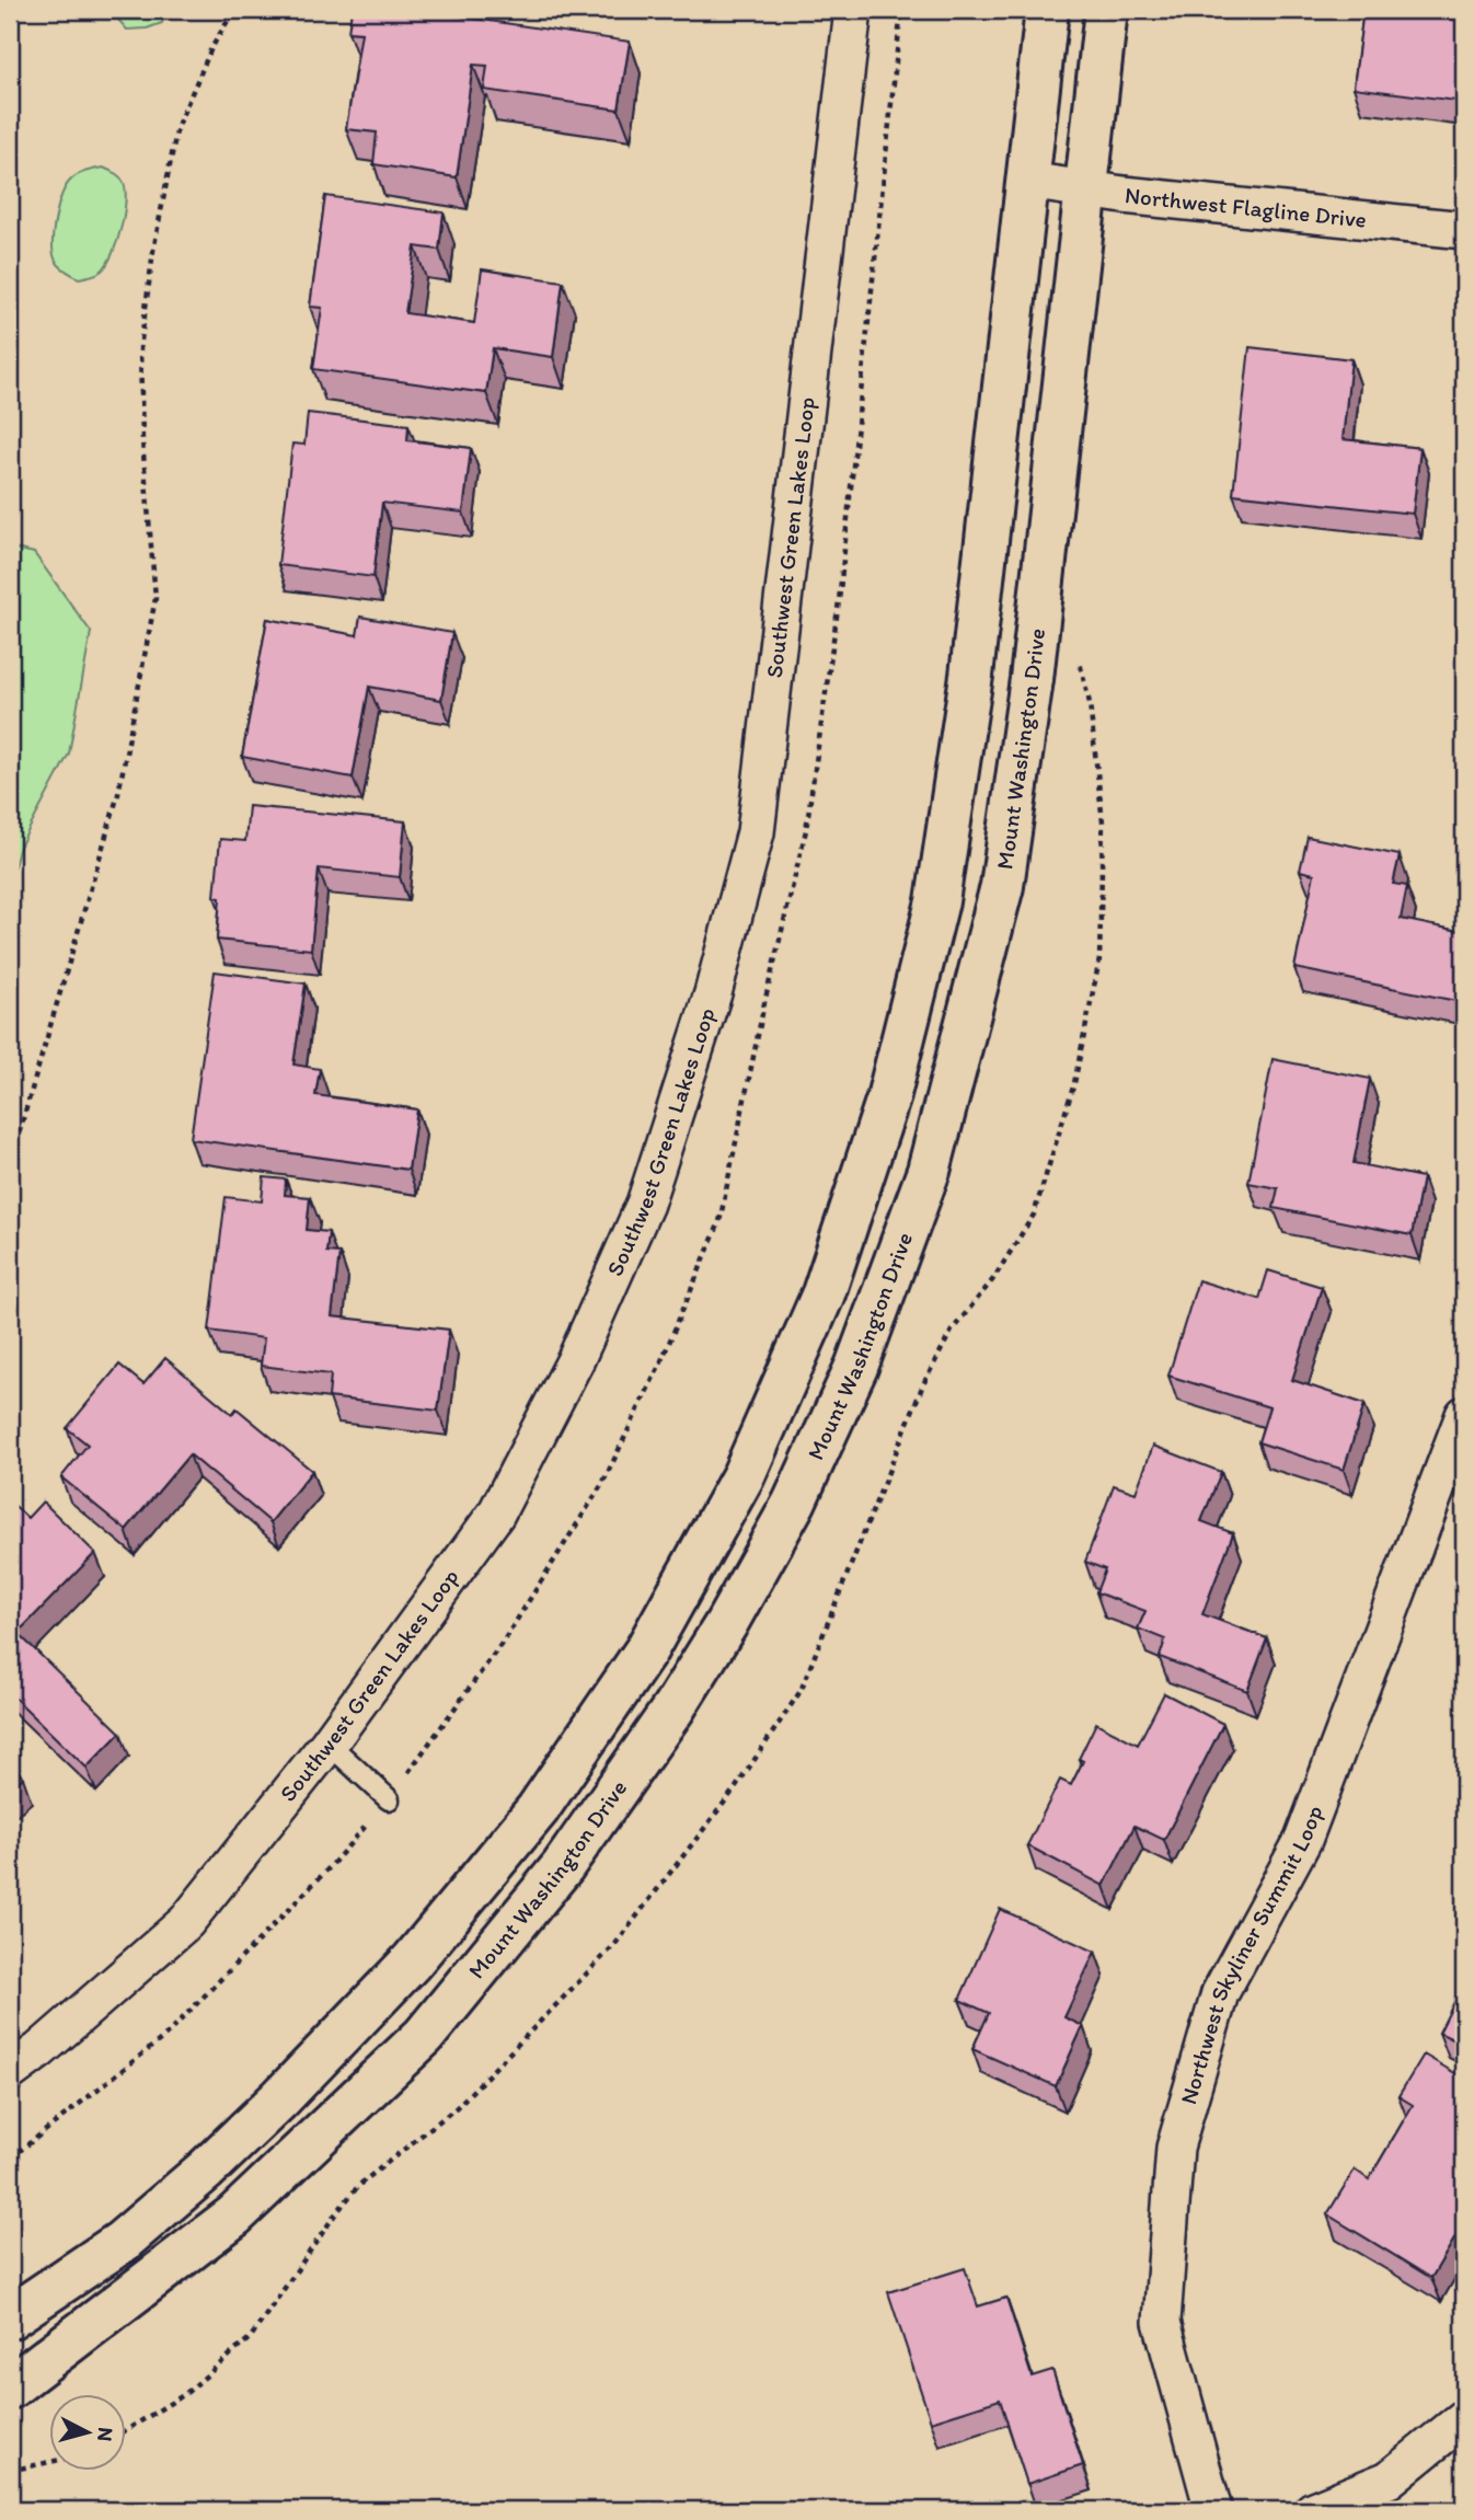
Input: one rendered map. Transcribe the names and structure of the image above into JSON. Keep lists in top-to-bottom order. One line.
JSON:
{"streets":{"main road":["Mount Washington Drive"],"street":["Northwest Flagline Drive","Southwest Green Lakes Loop","Northwest Skyliner Summit Loop"]},"crossings":[["Northwest Flagline Drive","Mount Washington Drive"]],"north":"right"}
